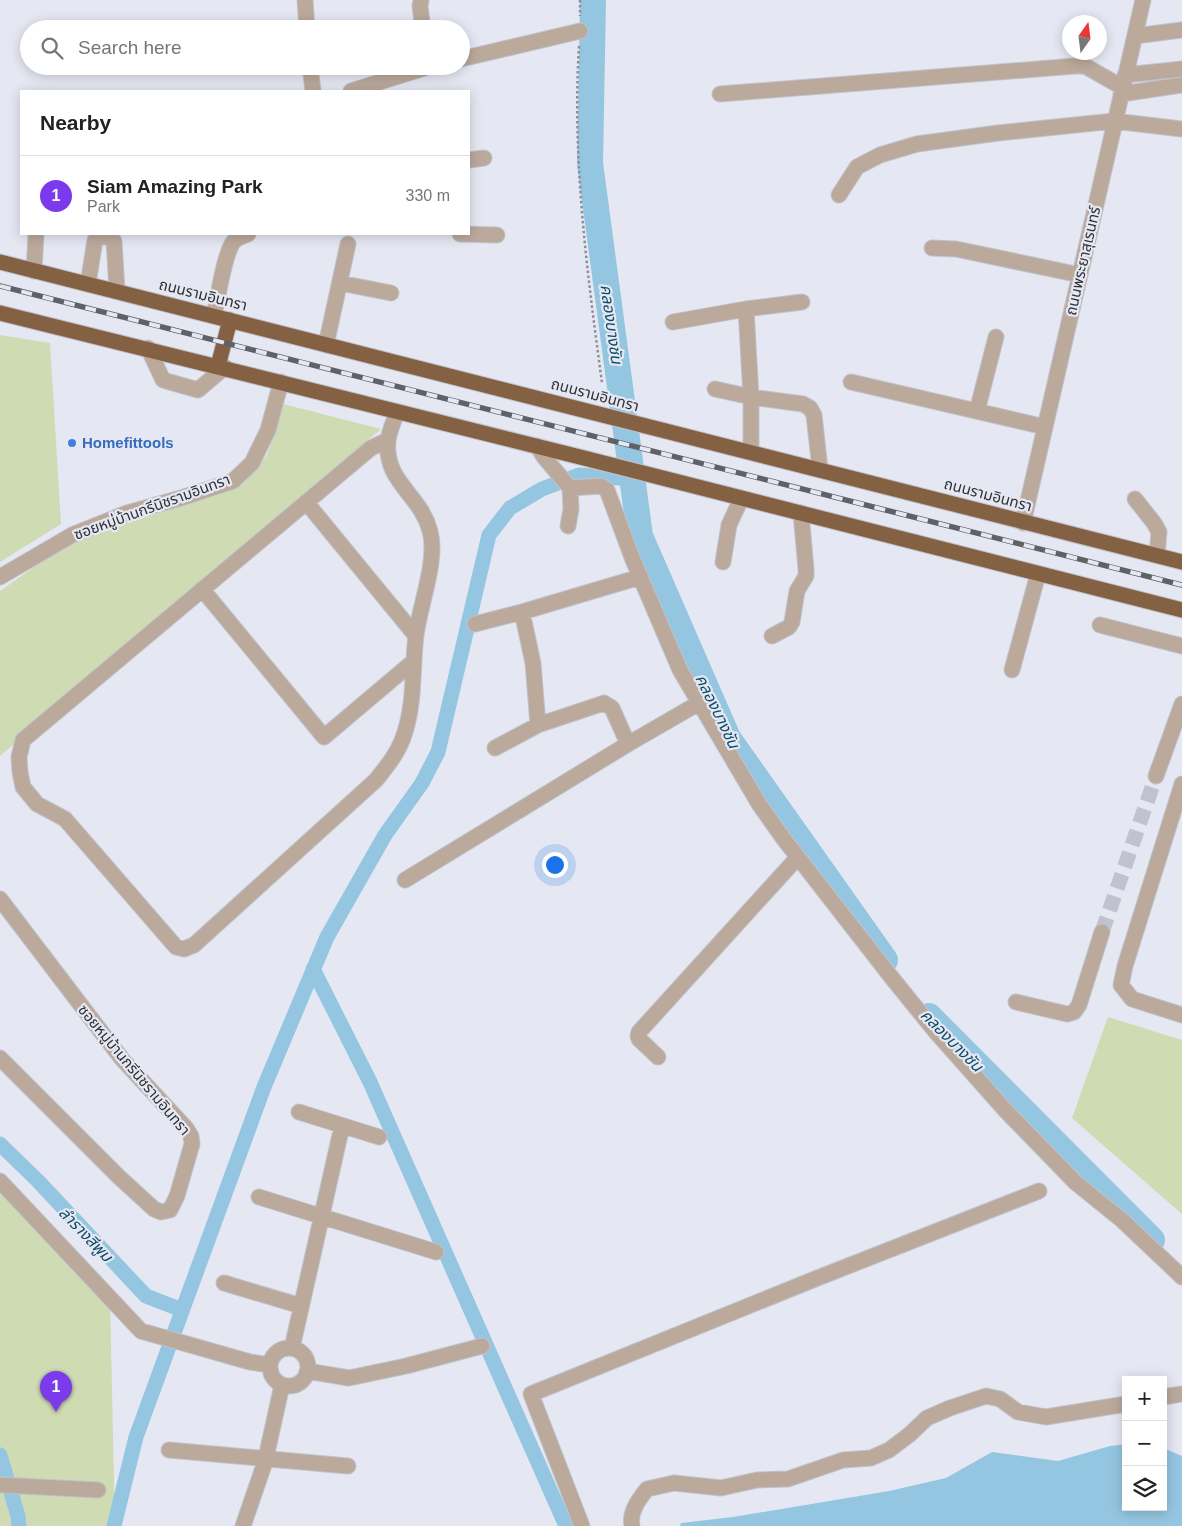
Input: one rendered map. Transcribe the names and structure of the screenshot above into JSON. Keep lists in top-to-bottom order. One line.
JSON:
{"streets":{"highway":["ถนนรามอินทรา"],"street":["ถนนพระยาสุเรนทร์","ซอยหมู่บ้านกรีนิชรามอินทรา"]},"crossings":[["ถนนพระยาสุเรนทร์","ถนนรามอินทรา"]],"water":["คลองบางชัน","ลำรางสีพูม"],"places":["Homefittools"],"north":"top","page":{"search":"Search here","heading":"Nearby","list":[{"mark":"1","name":"Siam Amazing Park","note":"Park","value":"330 m"}],"pins":"1","map_buttons":["+","−"]}}
